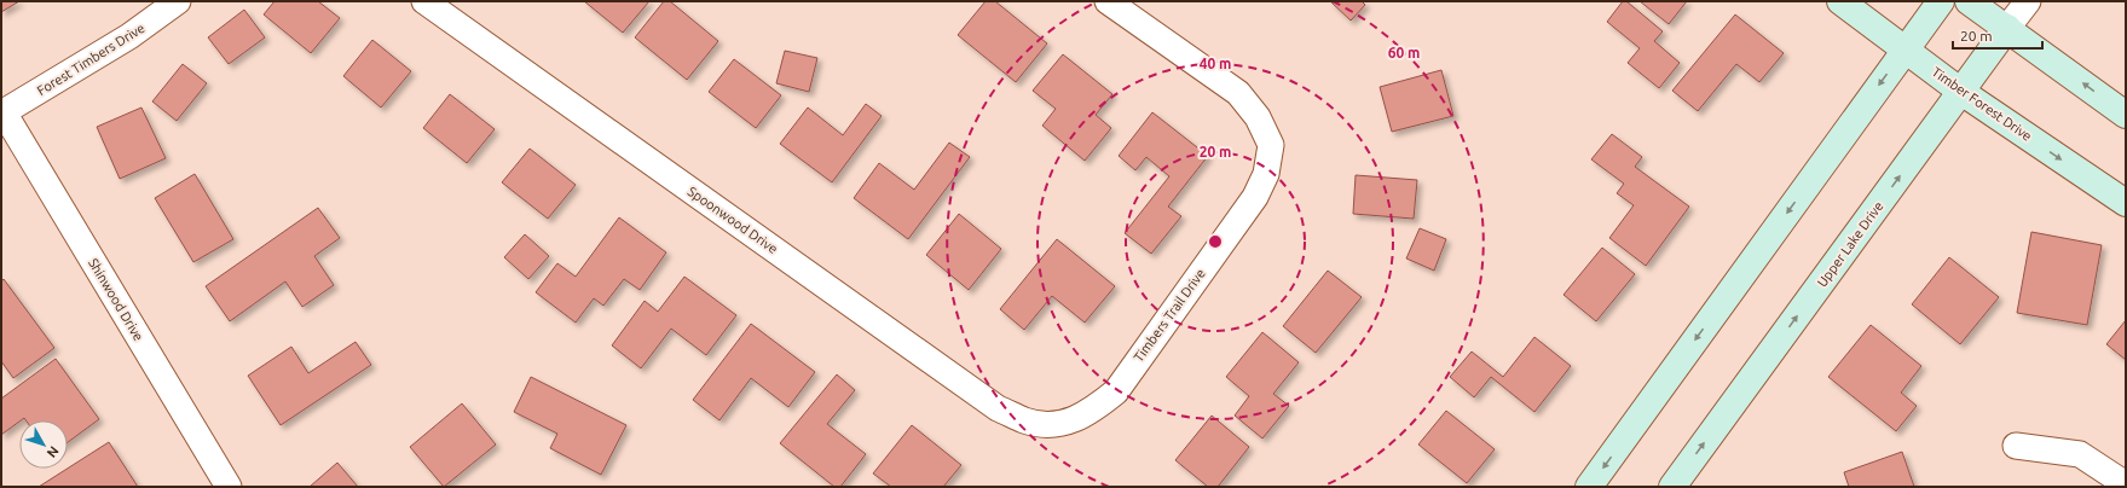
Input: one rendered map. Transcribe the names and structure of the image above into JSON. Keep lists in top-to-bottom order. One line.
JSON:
{"streets":{"street":["Forest Timbers Drive","Timber Forest Drive","Spoonwood Drive","Upper Lake Drive","Shinwood Drive","Timbers Trail Drive"]},"crossings":[["Forest Timbers Drive","Shinwood Drive"],["Timber Forest Drive","Upper Lake Drive"],["Spoonwood Drive","Timbers Trail Drive"]],"scale_bar":"20 m","north":"bottom right","rings":["60 m","40 m","20 m"]}
